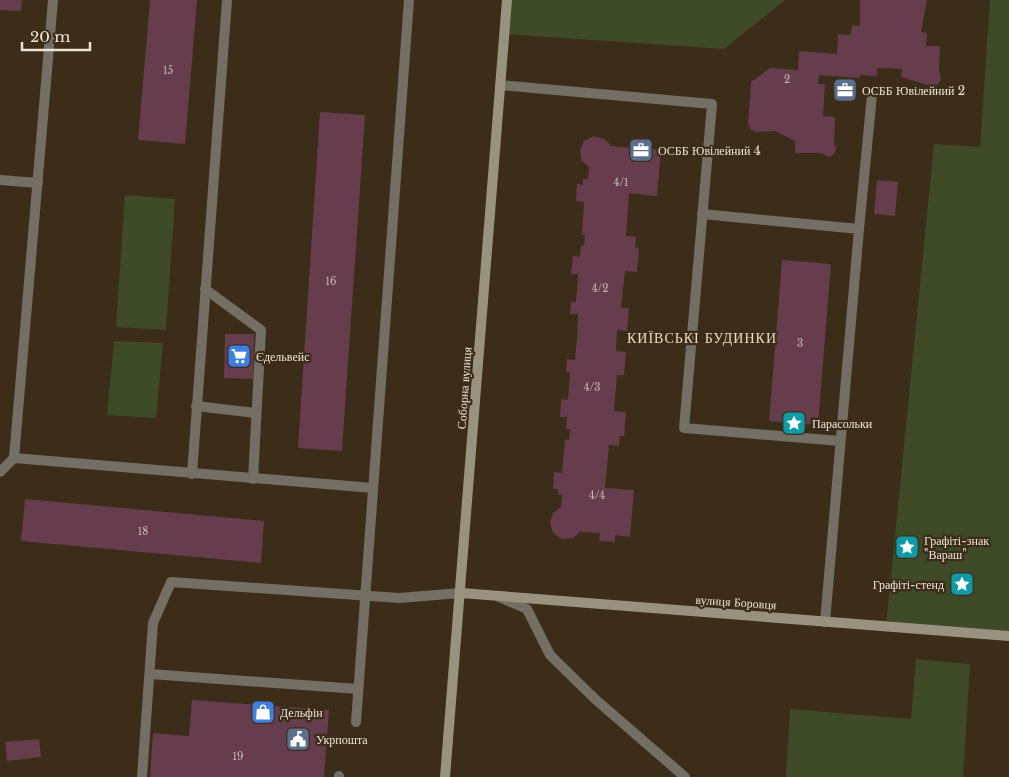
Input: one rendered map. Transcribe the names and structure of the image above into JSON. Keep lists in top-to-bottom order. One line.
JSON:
{"streets":{"main road":["Соборна вулиця","вулиця Боровця"]},"crossings":[["Соборна вулиця","вулиця Боровця"]],"districts":["КИЇВСЬКІ БУДИНКИ"],"places":{"office":["ОСББ Ювілейний 2","ОСББ Ювілейний 4"],"supermarket":["Єдельвейс"],"place":["Парасольки","Графіті-знак \"Вараш\"","Графіті-стенд"],"shop":["Дельфін"],"public building":["Укрпошта"]},"house_numbers":["15","2","4/1","16","4/2","3","4/3","4/4","18","19"],"scale_bar":"20 m"}
